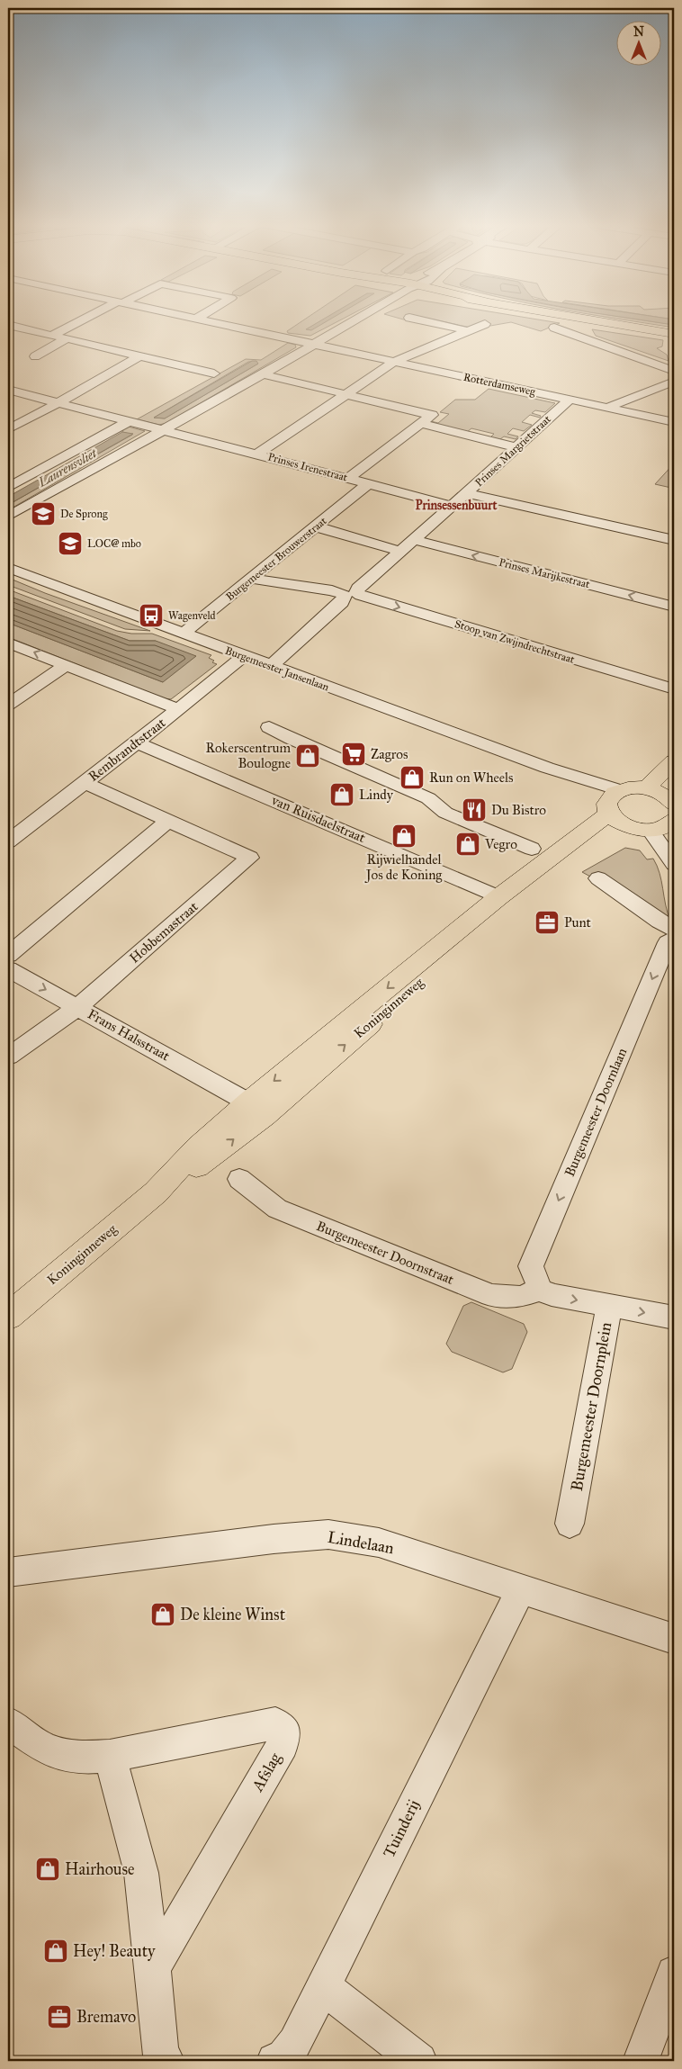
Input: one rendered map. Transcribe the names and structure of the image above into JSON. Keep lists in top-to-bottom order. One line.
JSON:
{"streets":{"main road":["Koninginneweg"],"street":["Rotterdamseweg","Prinses Margrietstraat","Prinses Irenestraat","Burgemeester Brouwerstraat","Prinses Marijkestraat","Stoop van Zwijndrechtstraat","Burgemeester Jansenlaan","Rembrandtstraat","van Ruisdaelstraat","Hobbemastraat","Frans Halsstraat","Burgemeester Doornlaan","Burgemeester Doornstraat","Burgemeester Doornplein","Lindelaan","Afslag","Tuinderij"]},"crossings":[["Rotterdamseweg","Prinses Margrietstraat"],["Prinses Margrietstraat","Prinses Irenestraat"],["Prinses Margrietstraat","Prinses Marijkestraat"],["Prinses Margrietstraat","Stoop van Zwijndrechtstraat"],["Prinses Margrietstraat","Burgemeester Jansenlaan"],["Prinses Irenestraat","Burgemeester Brouwerstraat"],["Burgemeester Brouwerstraat","Stoop van Zwijndrechtstraat"],["Burgemeester Brouwerstraat","Burgemeester Jansenlaan"],["Burgemeester Jansenlaan","Rembrandtstraat"],["Burgemeester Jansenlaan","Koninginneweg"],["Rembrandtstraat","van Ruisdaelstraat"],["van Ruisdaelstraat","Koninginneweg"],["Hobbemastraat","Frans Halsstraat"],["Koninginneweg","Frans Halsstraat"],["Burgemeester Doornlaan","Burgemeester Doornstraat"],["Burgemeester Doornlaan","Burgemeester Doornplein"],["Burgemeester Doornstraat","Burgemeester Doornplein"],["Lindelaan","Tuinderij"]],"one_way":["Burgemeester Doornlaan"],"districts":["Prinsessenbuurt"],"water":["Laurensvliet"],"places":{"school or university":["De Sprong","LOC@ mbo"],"bus stop":["Wagenveld"],"supermarket":["Zagros"],"shop":["Rokerscentrum Boulogne","Run on Wheels","Lindy","Rijwielhandel Jos de Koning","Vegro","De kleine Winst","Hairhouse","Hey! Beauty"],"restaurant":["Du Bistro"],"office":["Punt","Bremavo"]},"north":"top"}
